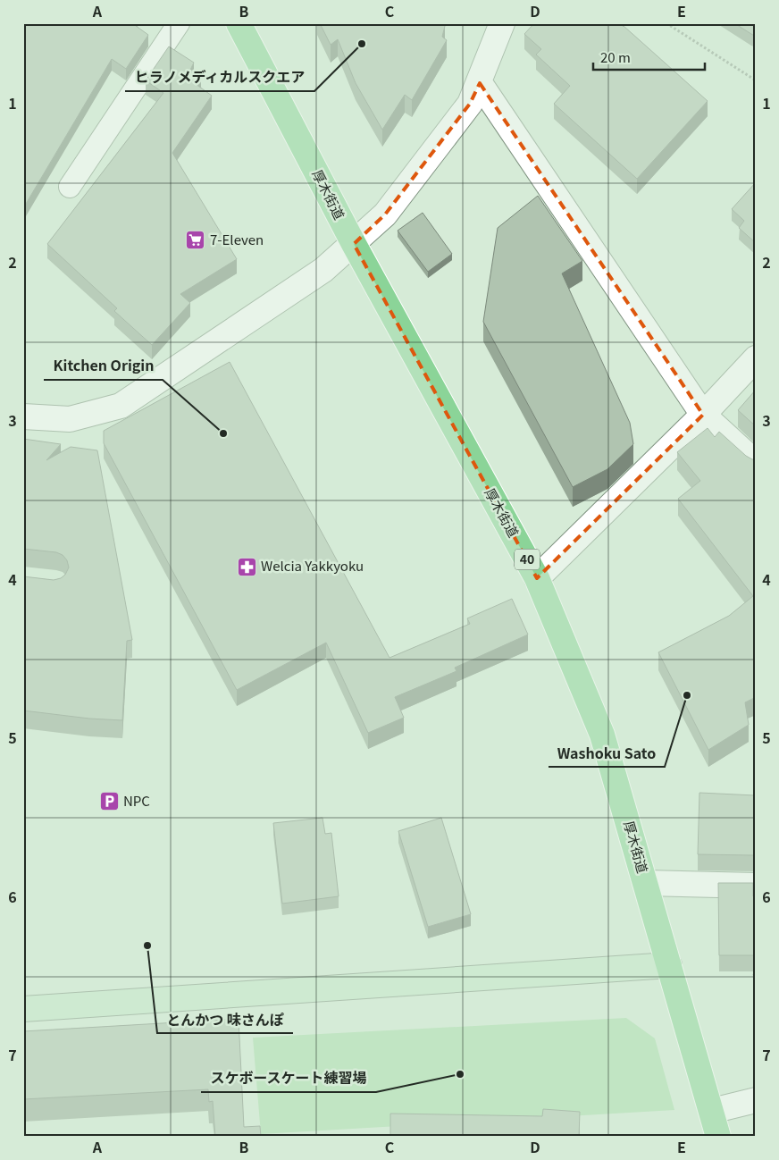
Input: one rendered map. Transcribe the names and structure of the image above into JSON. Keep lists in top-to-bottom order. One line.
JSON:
{"streets":{"main road":["厚木街道","40"]},"places":{"other":["ヒラノメディカルスクエア","Kitchen Origin","Washoku Sato","とんかつ 味さんぽ","スケボースケート練習場"],"supermarket":["7-Eleven"],"pharmacy":["Welcia Yakkyoku"],"parking":["NPC"]},"scale_bar":"20 m","grid":{"columns":["A","B","C","D","E"],"rows":["1","2","3","4","5","6","7"]}}
